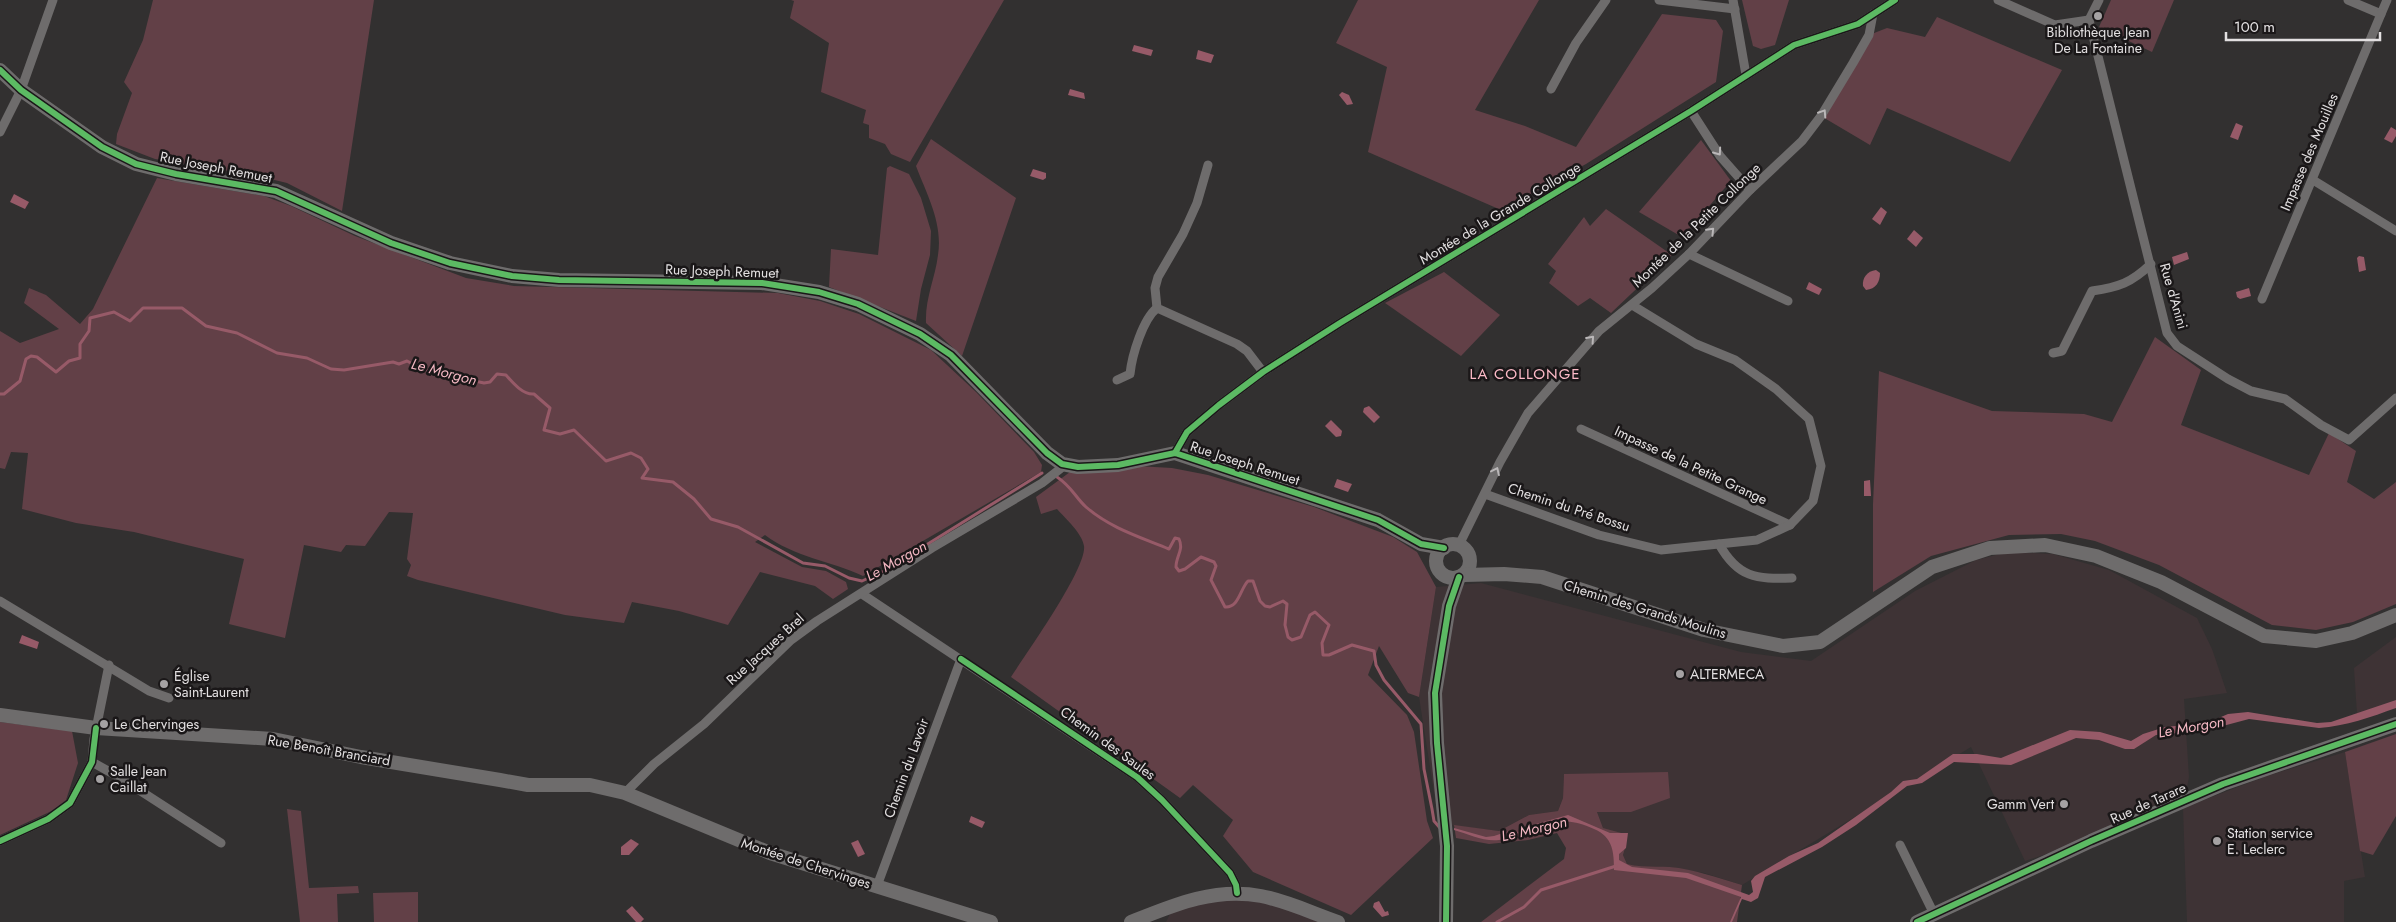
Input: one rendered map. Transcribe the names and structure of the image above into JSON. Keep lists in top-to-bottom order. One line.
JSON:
{"streets":{"street":["Impasse des Mouilles","Rue Joseph Remuet","Montée de la Grande Collonge","Montée de la Petite Collonge","Rue d'Anini","Impasse de la Petite Grange","Chemin du Pré Bossu","Chemin des Grands Moulins","Rue Jacques Brel","Chemin des Saules","Rue Benoît Branciard","Chemin du Lavoir","Rue de Tarare","Montée de Chervinges"]},"crossings":[["Rue Joseph Remuet","Montée de la Grande Collonge"],["Rue Joseph Remuet","Montée de la Petite Collonge"],["Rue Joseph Remuet","Chemin des Grands Moulins"],["Rue Joseph Remuet","Rue Jacques Brel"],["Montée de la Grande Collonge","Montée de la Petite Collonge"],["Montée de la Petite Collonge","Chemin du Pré Bossu"],["Montée de la Petite Collonge","Chemin des Grands Moulins"],["Impasse de la Petite Grange","Chemin du Pré Bossu"],["Rue Jacques Brel","Chemin des Saules"],["Rue Jacques Brel","Rue Benoît Branciard"],["Rue Jacques Brel","Montée de Chervinges"],["Chemin des Saules","Chemin du Lavoir"],["Rue Benoît Branciard","Montée de Chervinges"],["Chemin du Lavoir","Montée de Chervinges"]],"one_way":["Montée de la Petite Collonge"],"districts":["LA COLLONGE"],"water":["Le Morgon"],"places":["Bibliothèque Jean De La Fontaine","ALTERMECA","Église Saint-Laurent","Le Chervinges","Salle Jean Caillat","Gamm Vert","Station service E. Leclerc"],"scale_bar":"100 m"}
